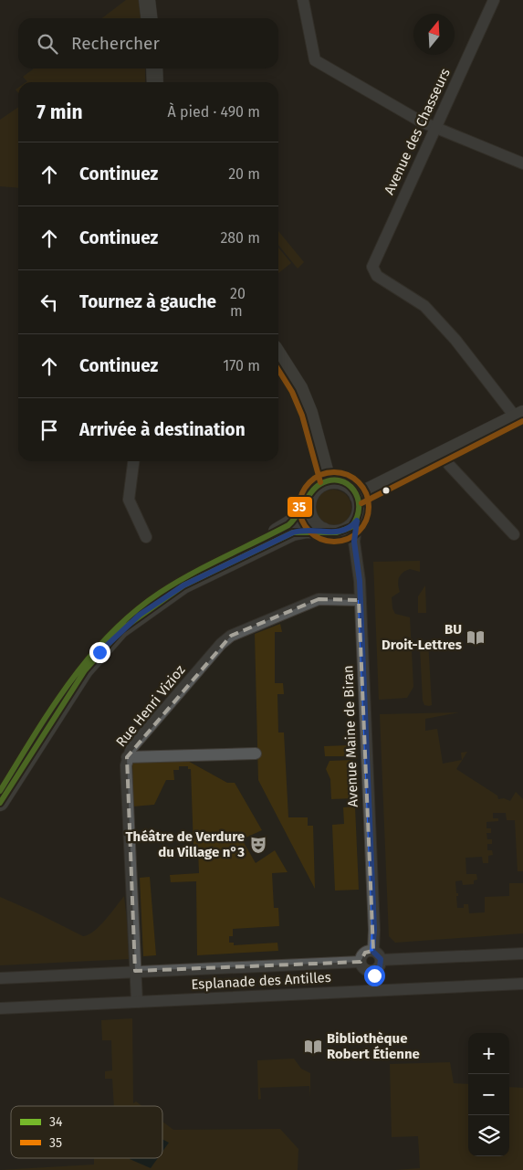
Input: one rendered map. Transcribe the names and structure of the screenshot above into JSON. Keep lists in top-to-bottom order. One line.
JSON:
{"streets":{"street":["Avenue des Chasseurs","Rue Henri Vizioz","Avenue Maine de Biran","Esplanade des Antilles"]},"crossings":[["Rue Henri Vizioz","Avenue Maine de Biran"],["Rue Henri Vizioz","Esplanade des Antilles"],["Avenue Maine de Biran","Esplanade des Antilles"]],"places":{"library":["BU Droit-Lettres","Bibliothèque Robert Étienne"],"theatre":["Théâtre de Verdure du Village n°3"]},"lines":["transit line 35","transit line 34"],"legend":["34","35"],"north":"top","page":{"search":"Rechercher","heading":["7 min","À pied · 490 m"],"list":[["Continuez","20 m"],["Continuez","280 m"],["Tournez à gauche","20 m"],["Continuez","170 m"],"Arrivée à destination"],"map_buttons":["+","−"]}}
